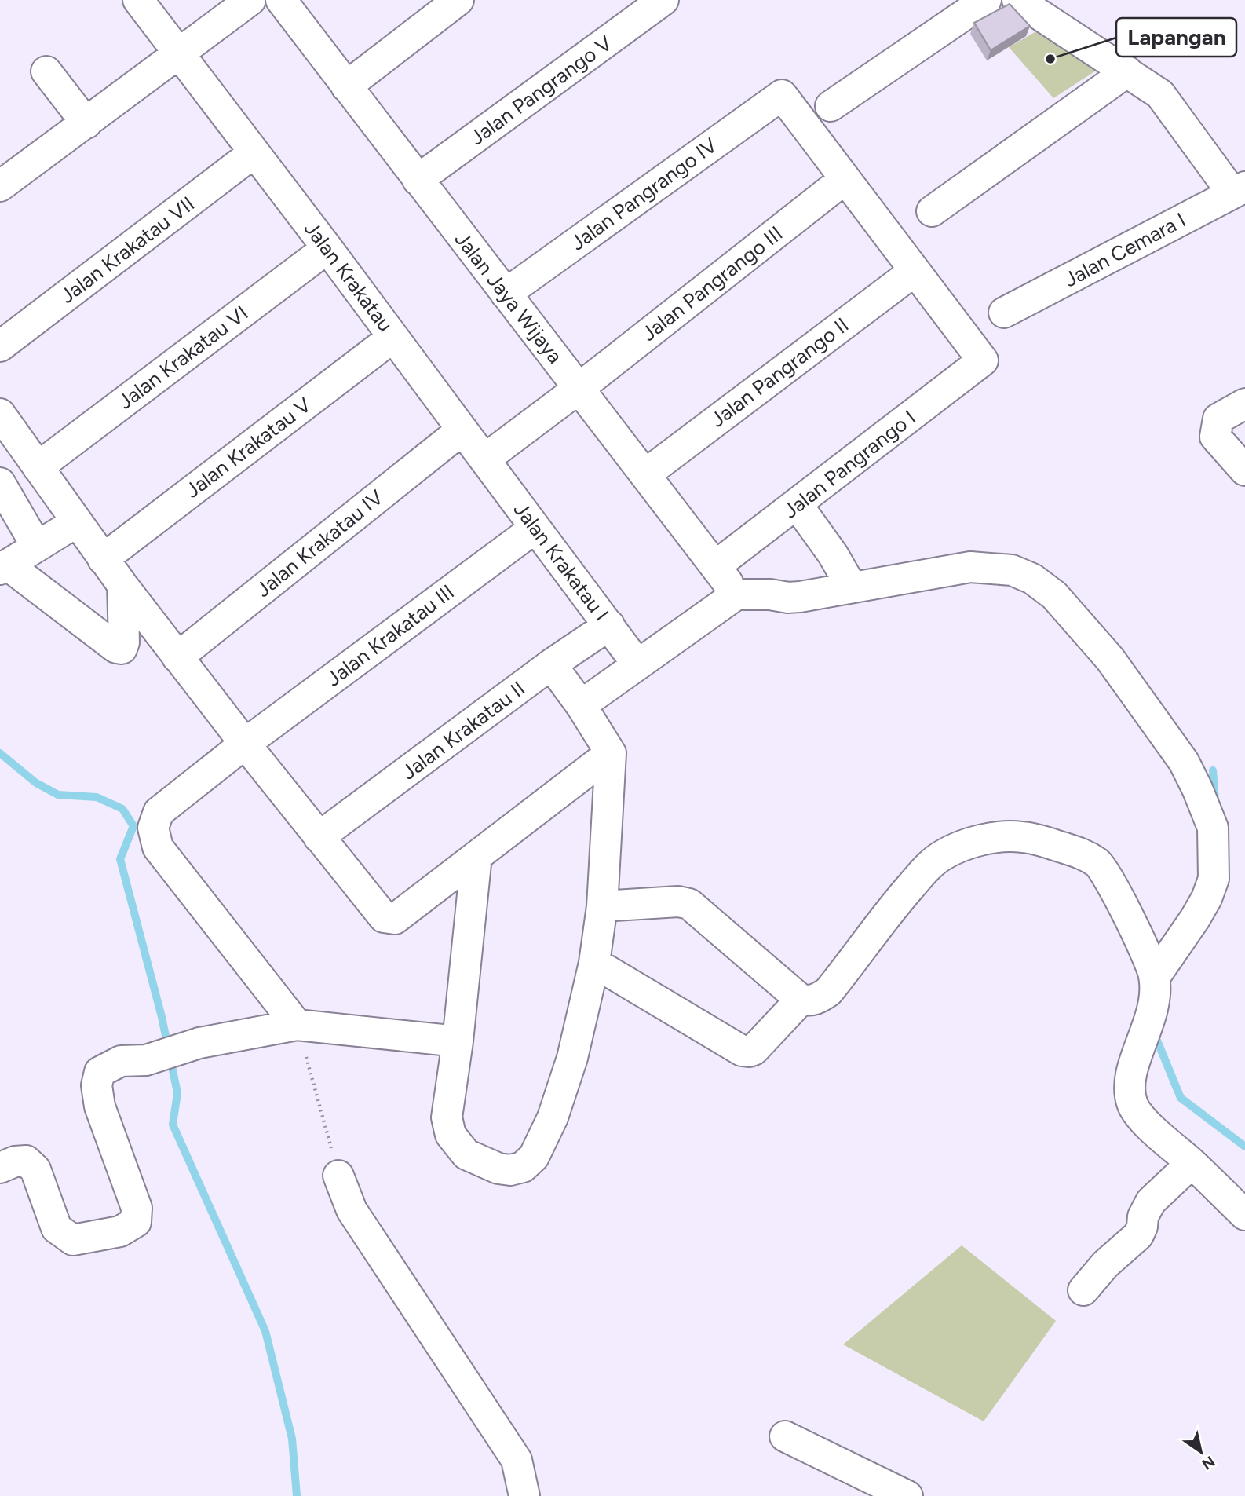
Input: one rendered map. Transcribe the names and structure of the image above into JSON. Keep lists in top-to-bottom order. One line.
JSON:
{"streets":{"street":["Jalan Pangrango V","Jalan Pangrango IV","Jalan Krakatau VII","Jalan Cemara I","Jalan Krakatau","Jalan Pangrango III","Jalan Jaya Wijaya","Jalan Krakatau VI","Jalan Pangrango II","Jalan Krakatau V","Jalan Pangrango I","Jalan Krakatau IV","Jalan Krakatau I","Jalan Krakatau III","Jalan Krakatau II"]},"crossings":[["Jalan Pangrango V","Jalan Jaya Wijaya"],["Jalan Pangrango IV","Jalan Pangrango III"],["Jalan Pangrango IV","Jalan Jaya Wijaya"],["Jalan Krakatau VII","Jalan Krakatau"],["Jalan Krakatau","Jalan Krakatau VI"],["Jalan Krakatau","Jalan Krakatau V"],["Jalan Krakatau","Jalan Krakatau IV"],["Jalan Krakatau","Jalan Krakatau I"],["Jalan Pangrango III","Jalan Jaya Wijaya"],["Jalan Jaya Wijaya","Jalan Pangrango II"],["Jalan Jaya Wijaya","Jalan Pangrango I"],["Jalan Pangrango II","Jalan Pangrango I"],["Jalan Krakatau I","Jalan Krakatau III"],["Jalan Krakatau I","Jalan Krakatau II"]],"places":["Lapangan"],"north":"bottom right"}
